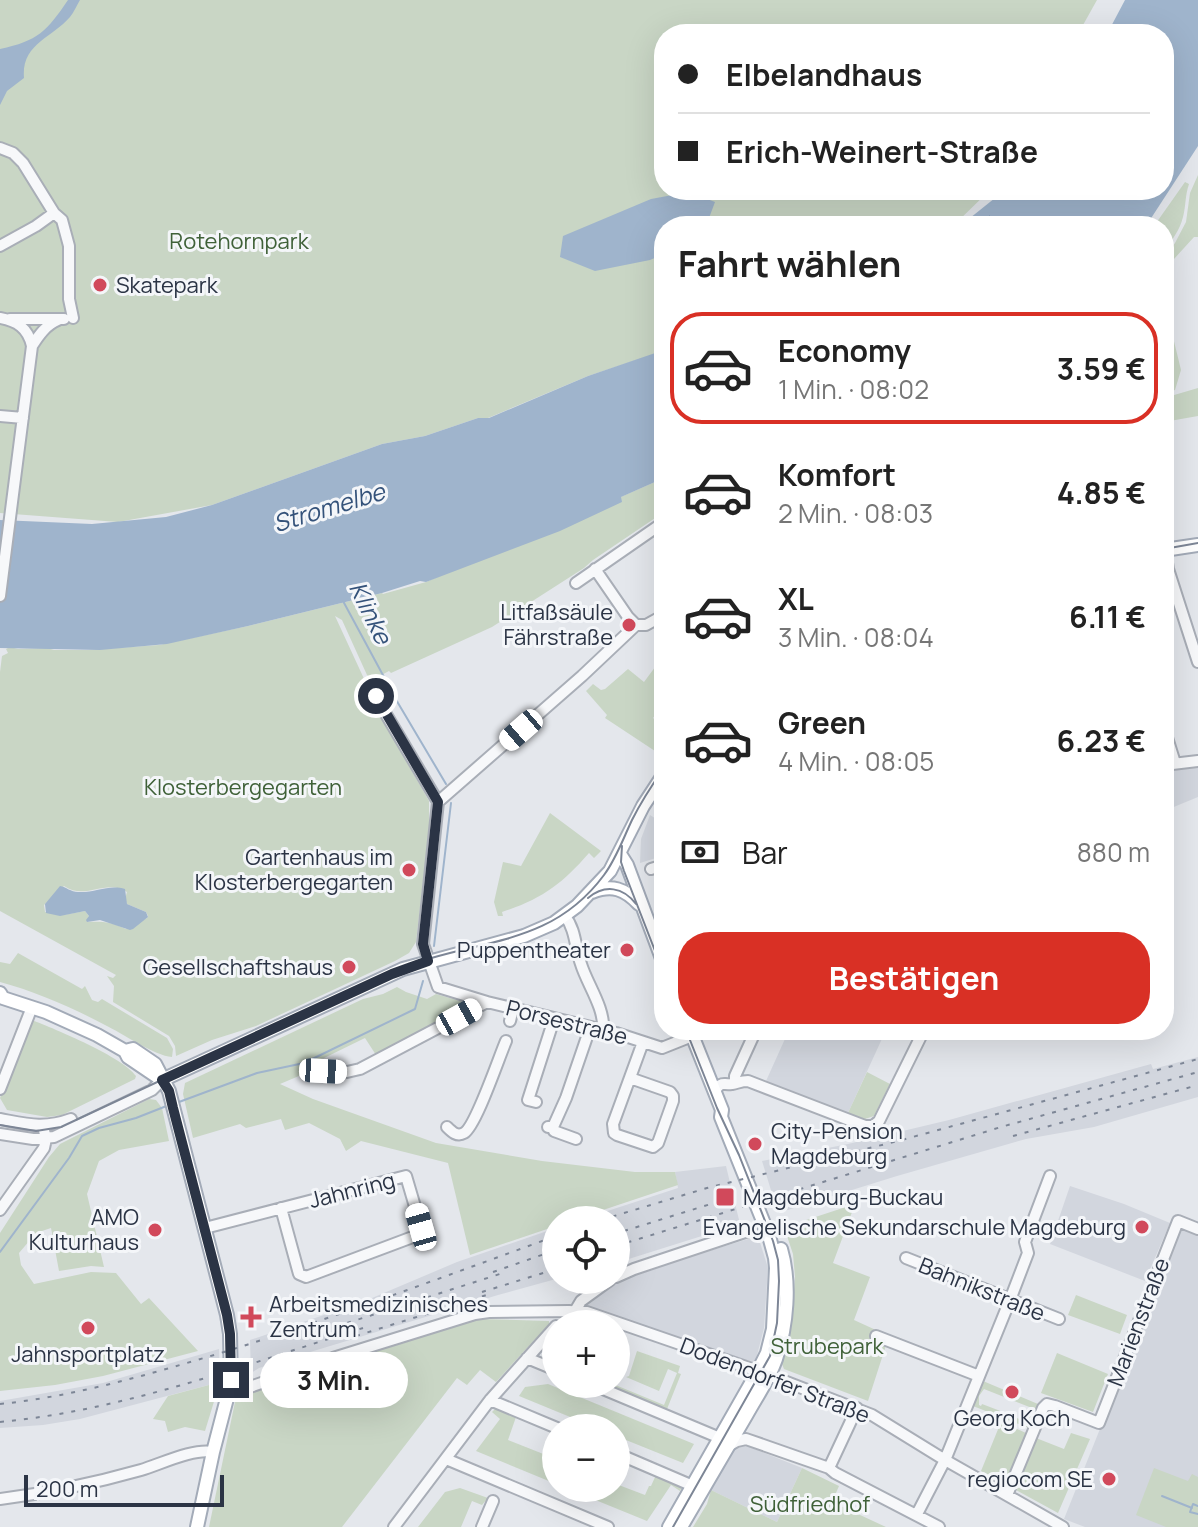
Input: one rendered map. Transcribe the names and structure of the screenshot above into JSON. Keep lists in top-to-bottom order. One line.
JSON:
{"streets":{"street":["Porsestraße","Jahnring","Bahnikstraße","Marienstraße","Dodendorfer Straße"]},"crossings":[["Marienstraße","Dodendorfer Straße"]],"water":["Stromelbe","Klinke"],"parks":["Rotehornpark","Klosterbergegarten","Strubepark","Südfriedhof"],"places":{"other":["Skatepark","Litfaßsäule Fährstraße","Gartenhaus im Klosterbergegarten","Puppentheater","Gesellschaftshaus","City-Pension Magdeburg","Evangelische Sekundarschule Magdeburg","AMO Kulturhaus","Jahnsportplatz","Georg Koch","regiocom SE"],"transit":["Magdeburg-Buckau"],"health":["Arbeitsmedizinisches Zentrum"]},"scale_bar":"200 m","page":{"banner":["Elbelandhaus","Erich-Weinert-Straße"],"heading":"Fahrt wählen","list":[{"name":"Economy","note":"1 Min. · 08:02","value":"3.59 €"},{"name":"Komfort","note":"2 Min. · 08:03","value":"4.85 €"},{"name":"XL","note":"3 Min. · 08:04","value":"6.11 €"},{"name":"Green","note":"4 Min. · 08:05","value":"6.23 €"}],"pay":["Bar","880 m"],"buttons":"Bestätigen","map_buttons":["+","−"],"bubble":"3 Min.","scale":"200 m"}}
